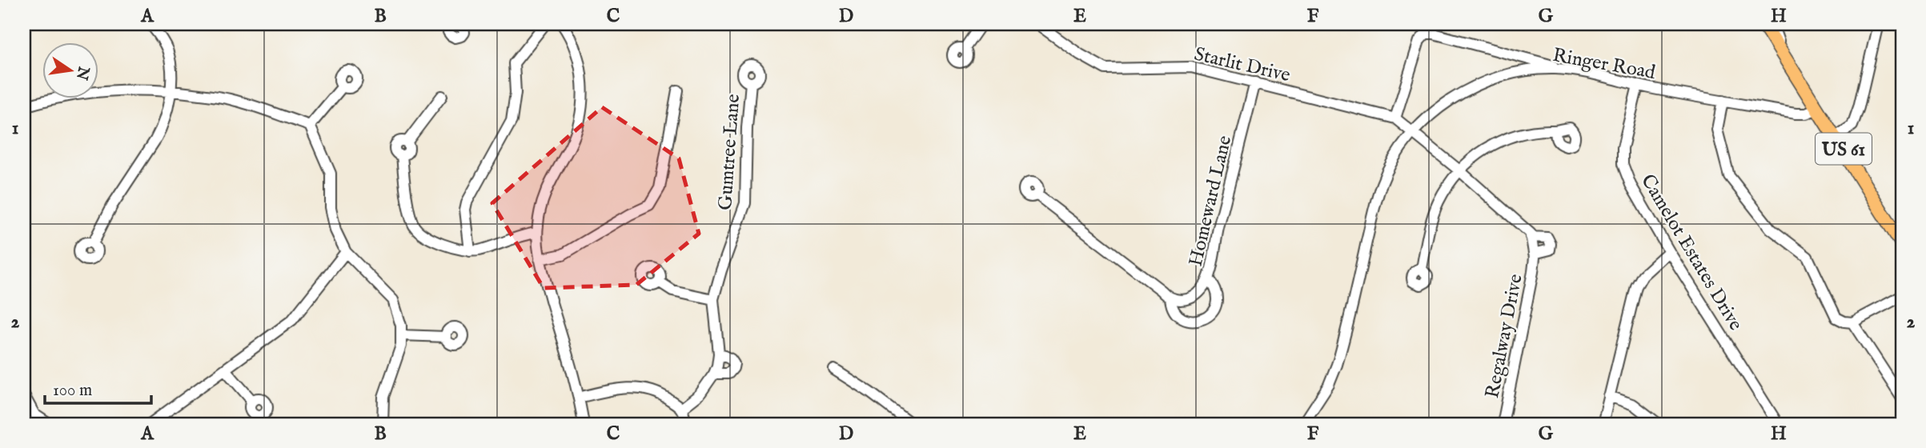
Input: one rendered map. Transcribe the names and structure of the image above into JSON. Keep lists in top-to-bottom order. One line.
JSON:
{"streets":{"main road":["US 61"],"street":["Ringer Road","Starlit Drive","Gumtree Lane","Homeward Lane","Camelot Estates Drive","Regalway Drive"]},"crossings":[["Ringer Road","Starlit Drive"],["Ringer Road","US 61"],["Ringer Road","Camelot Estates Drive"],["Ringer Road","Regalway Drive"],["Starlit Drive","Homeward Lane"],["Starlit Drive","Regalway Drive"]],"scale_bar":"100 m","north":"right","grid":{"columns":["A","B","C","D","E","F","G","H"],"rows":["1","2"]}}
